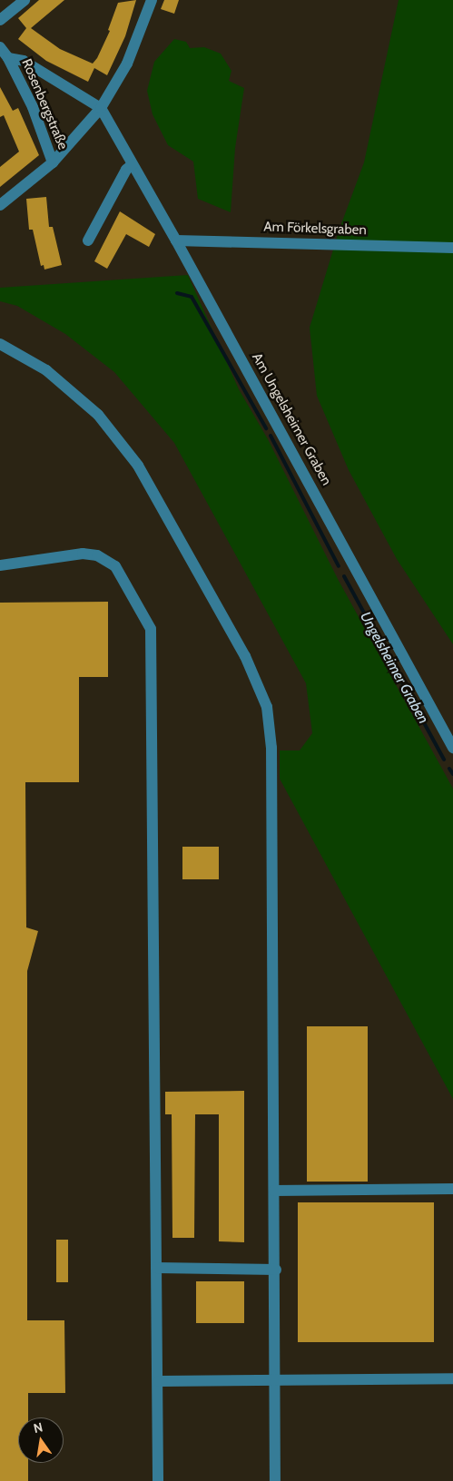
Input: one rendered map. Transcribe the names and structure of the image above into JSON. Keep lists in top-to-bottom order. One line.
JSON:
{"streets":{"street":["Rosenbergstraße","Am Förkelsgraben","Am Ungelsheimer Graben"]},"crossings":[["Rosenbergstraße","Am Ungelsheimer Graben"],["Am Förkelsgraben","Am Ungelsheimer Graben"]],"water":["Ungelsheimer Graben"],"north":"top"}
